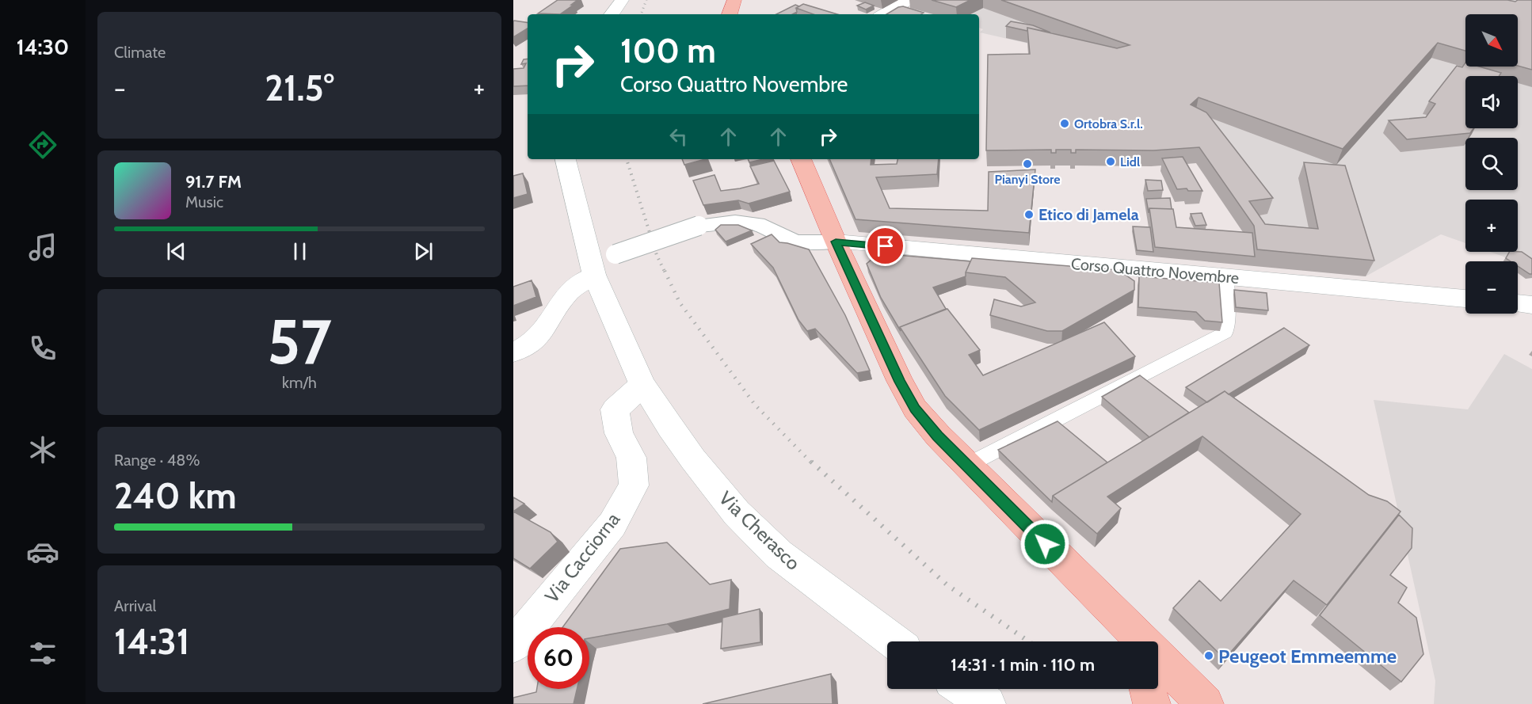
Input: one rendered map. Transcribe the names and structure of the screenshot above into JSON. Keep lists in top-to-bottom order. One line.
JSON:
{"streets":{"street":["Corso Quattro Novembre","Via Cherasco","Via Cacciorna"]},"crossings":[["Via Cherasco","Via Cacciorna"]],"places":["Ortobra S.r.l.","Lidl","Pianyi Store","Etico di Jamela","Peugeot Emmeemme"],"north":"bottom right","page":{"tabs":"14:30","tile":["Climate",["57","km/h"],["Range · 48%","240 km"],["Arrival","14:31"]],"map_buttons":["+","−"],"turn":["100 m","Corso Quattro Novembre"],"heat":["−","21.5°","+"],"song":["91.7 FM","Music"],"limit":"60","trip":"14:31 · 1 min · 110 m"}}
